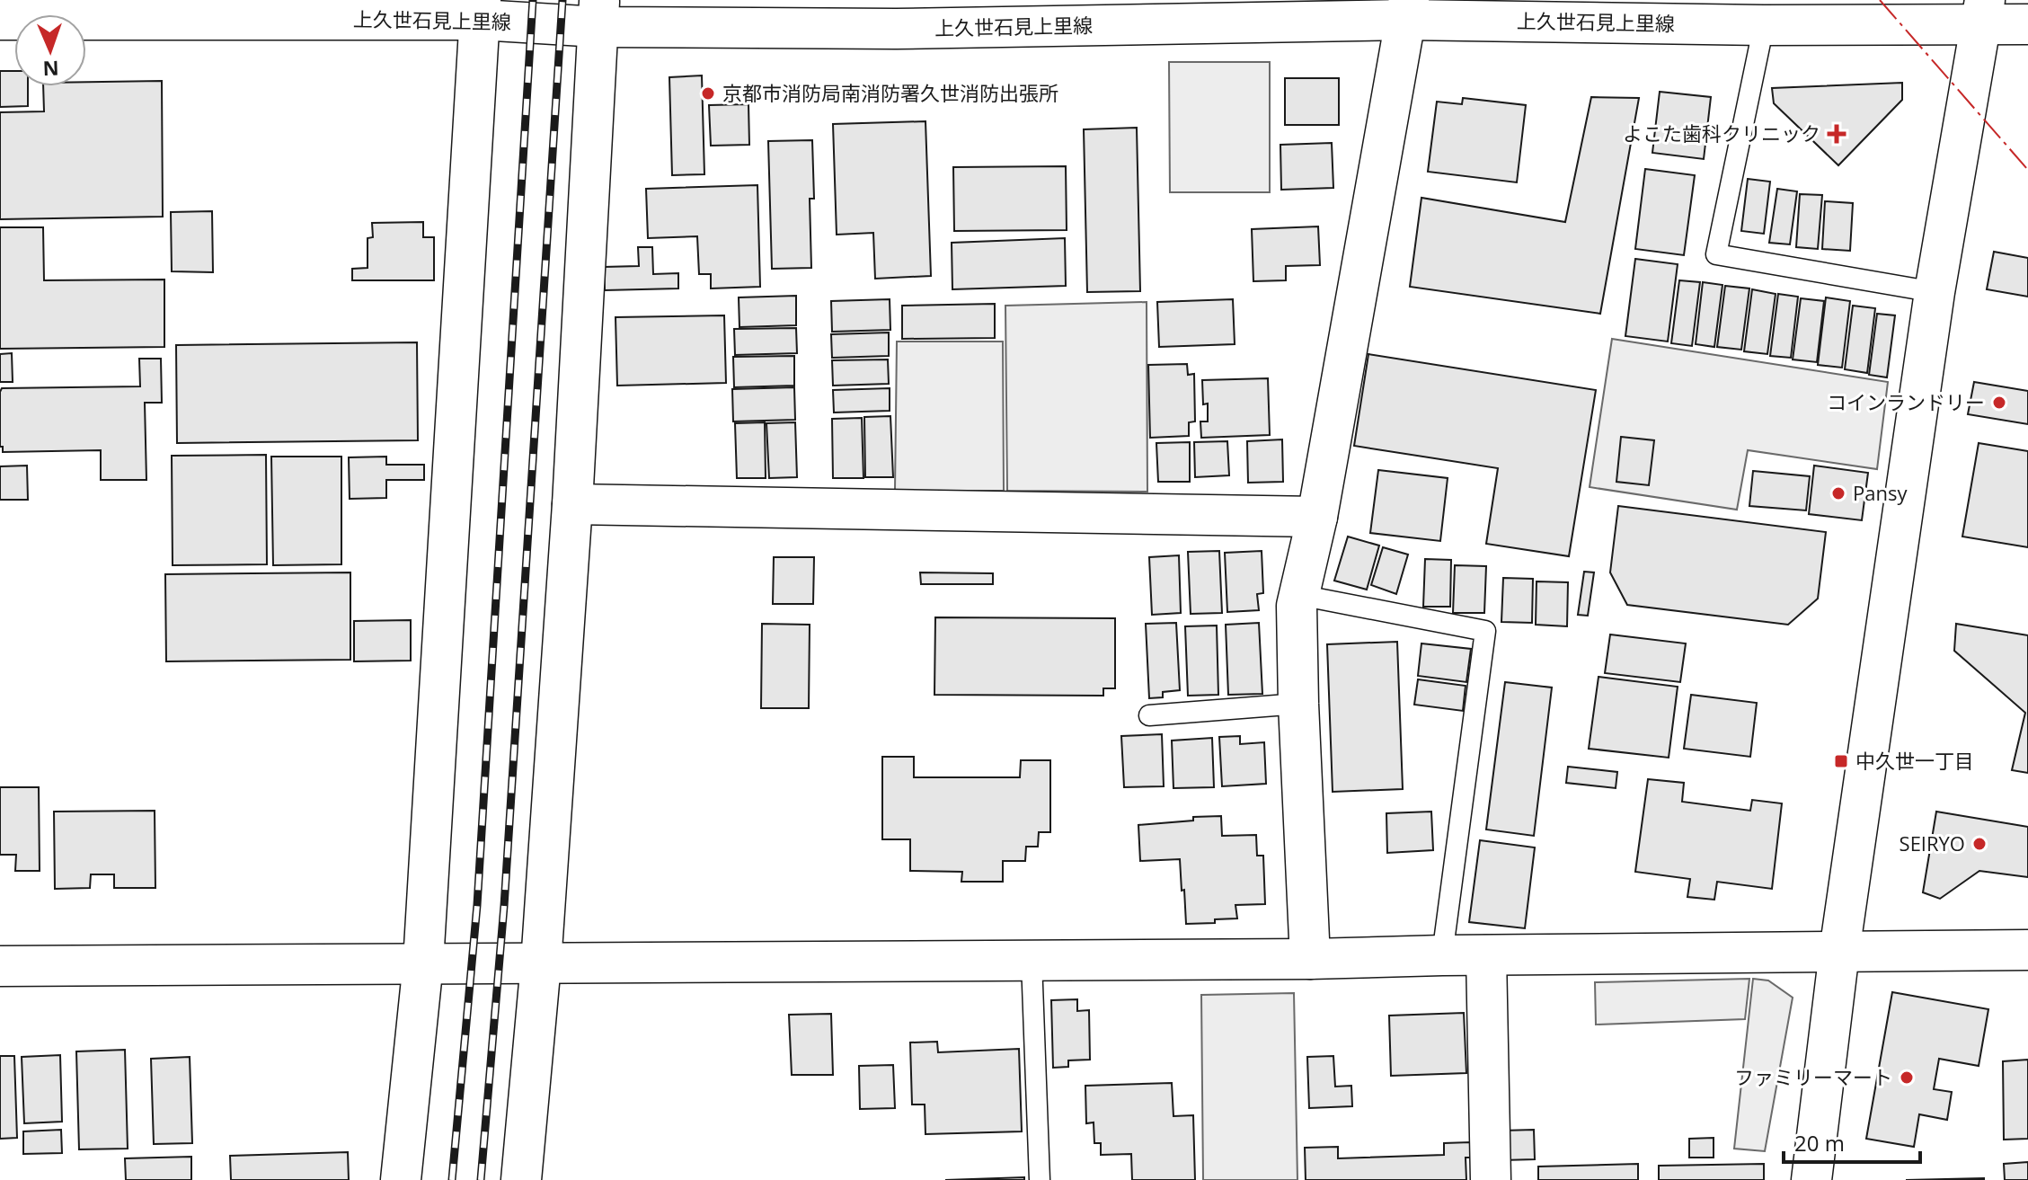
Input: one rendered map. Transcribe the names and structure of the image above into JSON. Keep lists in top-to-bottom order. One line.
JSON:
{"streets":{"street":["上久世石見上里線"]},"places":{"other":["京都市消防局南消防署久世消防出張所","コインランドリー","Pansy","SEIRYO","ファミリーマート"],"health":["よこた歯科クリニック"],"transit":["中久世一丁目"]},"scale_bar":"20 m","north":"bottom"}
